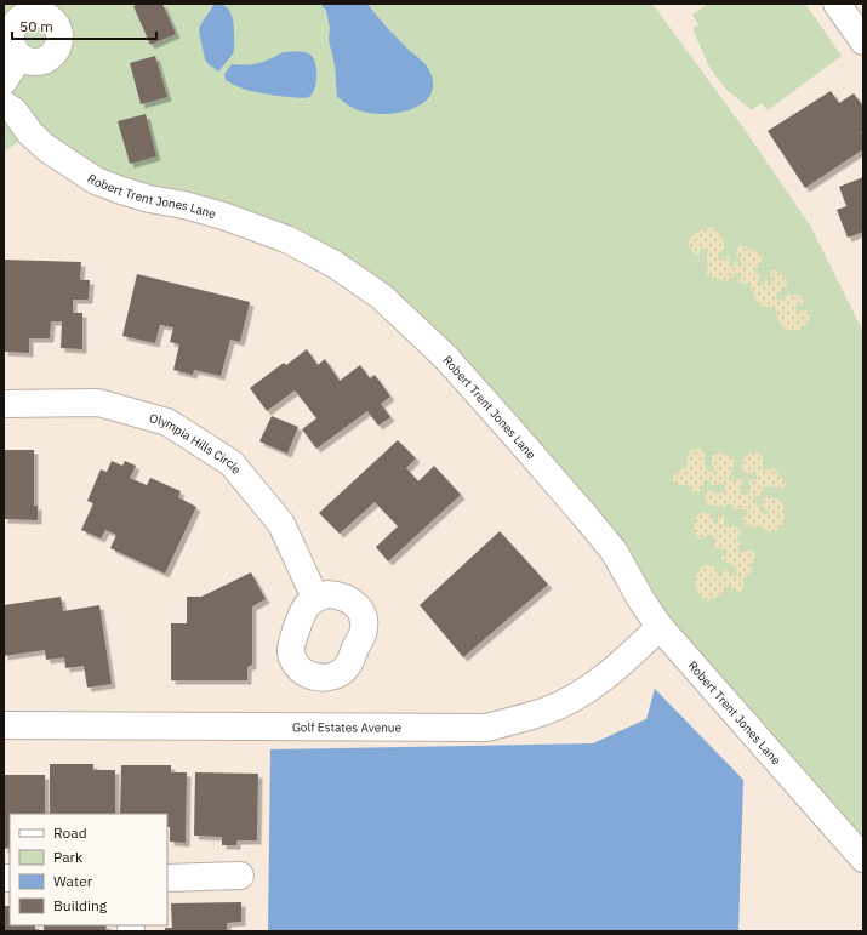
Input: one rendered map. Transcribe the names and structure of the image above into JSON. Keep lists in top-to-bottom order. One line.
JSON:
{"streets":{"street":["Robert Trent Jones Lane","Olympia Hills Circle","Golf Estates Avenue"]},"crossings":[["Robert Trent Jones Lane","Golf Estates Avenue"]],"legend":["Road","Park","Water","Building"],"scale_bar":"50 m"}
